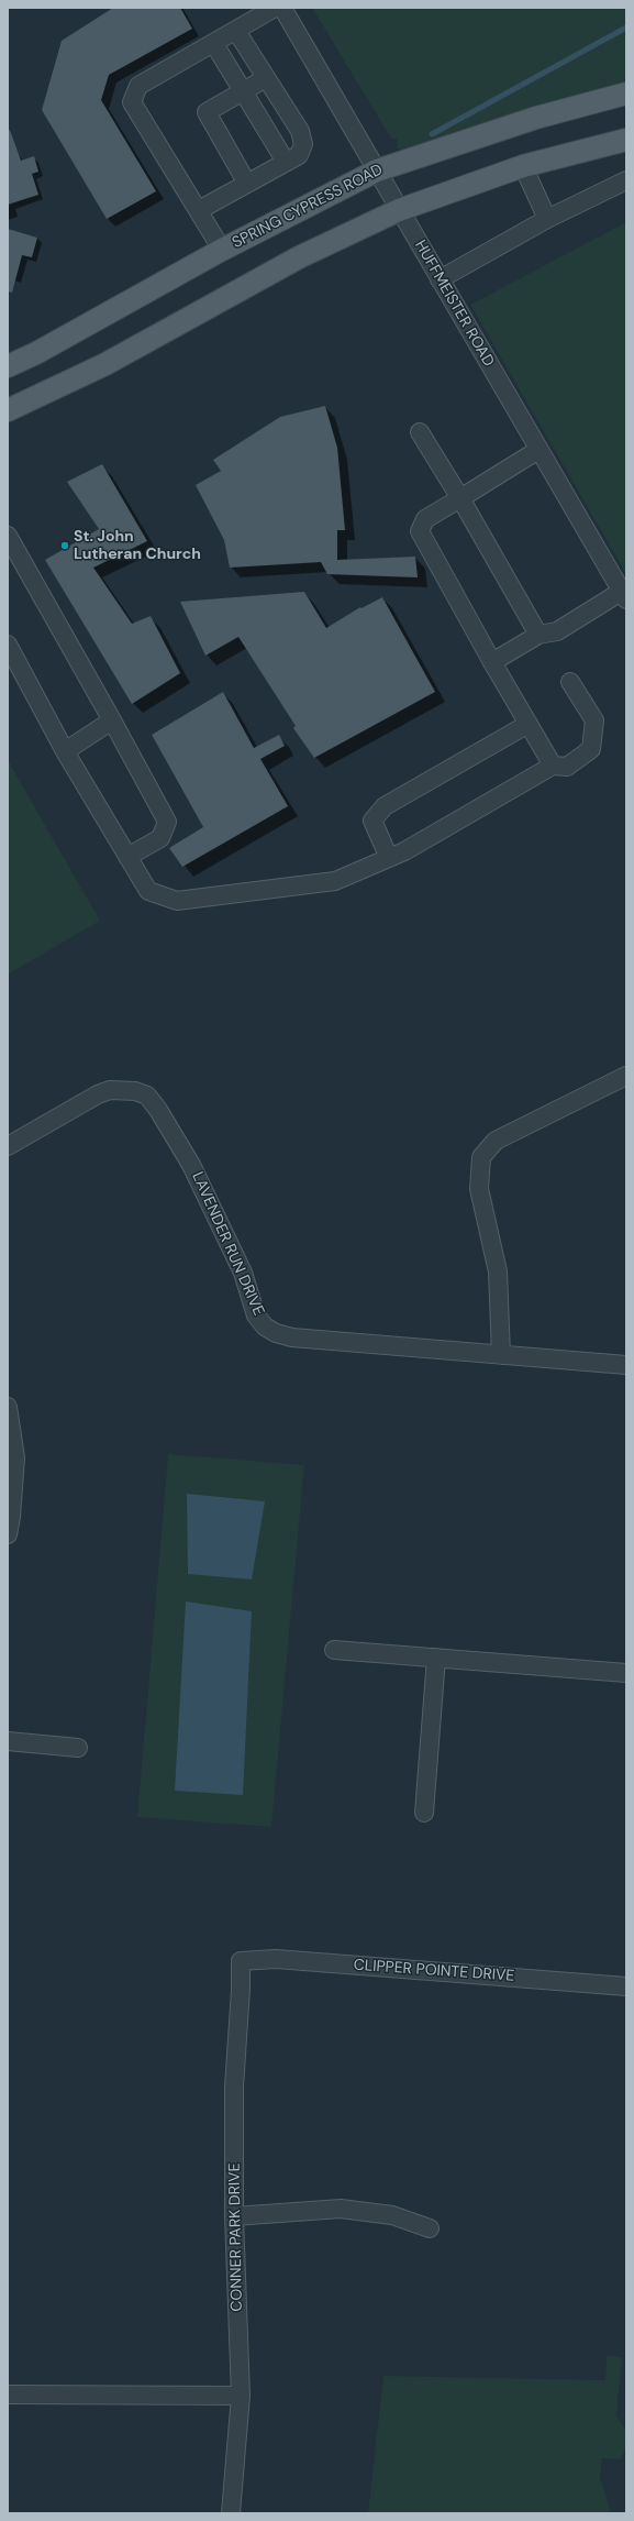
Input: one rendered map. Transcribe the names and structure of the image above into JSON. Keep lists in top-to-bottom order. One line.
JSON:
{"streets":{"main road":["SPRING CYPRESS ROAD"],"street":["HUFFMEISTER ROAD","LAVENDER RUN DRIVE","CLIPPER POINTE DRIVE","CONNER PARK DRIVE"]},"crossings":[["SPRING CYPRESS ROAD","HUFFMEISTER ROAD"],["CLIPPER POINTE DRIVE","CONNER PARK DRIVE"]],"places":["St. John Lutheran Church"]}
